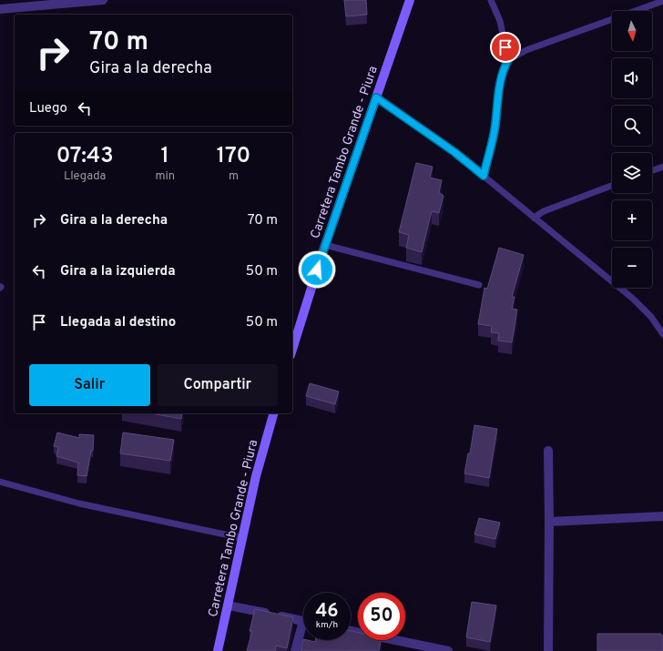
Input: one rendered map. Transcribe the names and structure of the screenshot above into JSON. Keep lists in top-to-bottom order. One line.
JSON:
{"streets":{"main road":["Carretera Tambo Grande - Piura"]},"north":"bottom","page":{"map_buttons":["+","−"],"turn":["70 m","Gira a la derecha"],"then":"Luego","eta":["07:43","Llegada","1","min","170","m"],"list":[{"name":"Gira a la derecha","value":"70 m"},{"name":"Gira a la izquierda","value":"50 m"},{"name":"Llegada al destino","value":"50 m"}],"buttons":["Salir","Compartir"],"speed":"46 km/h","limit":"50"}}
